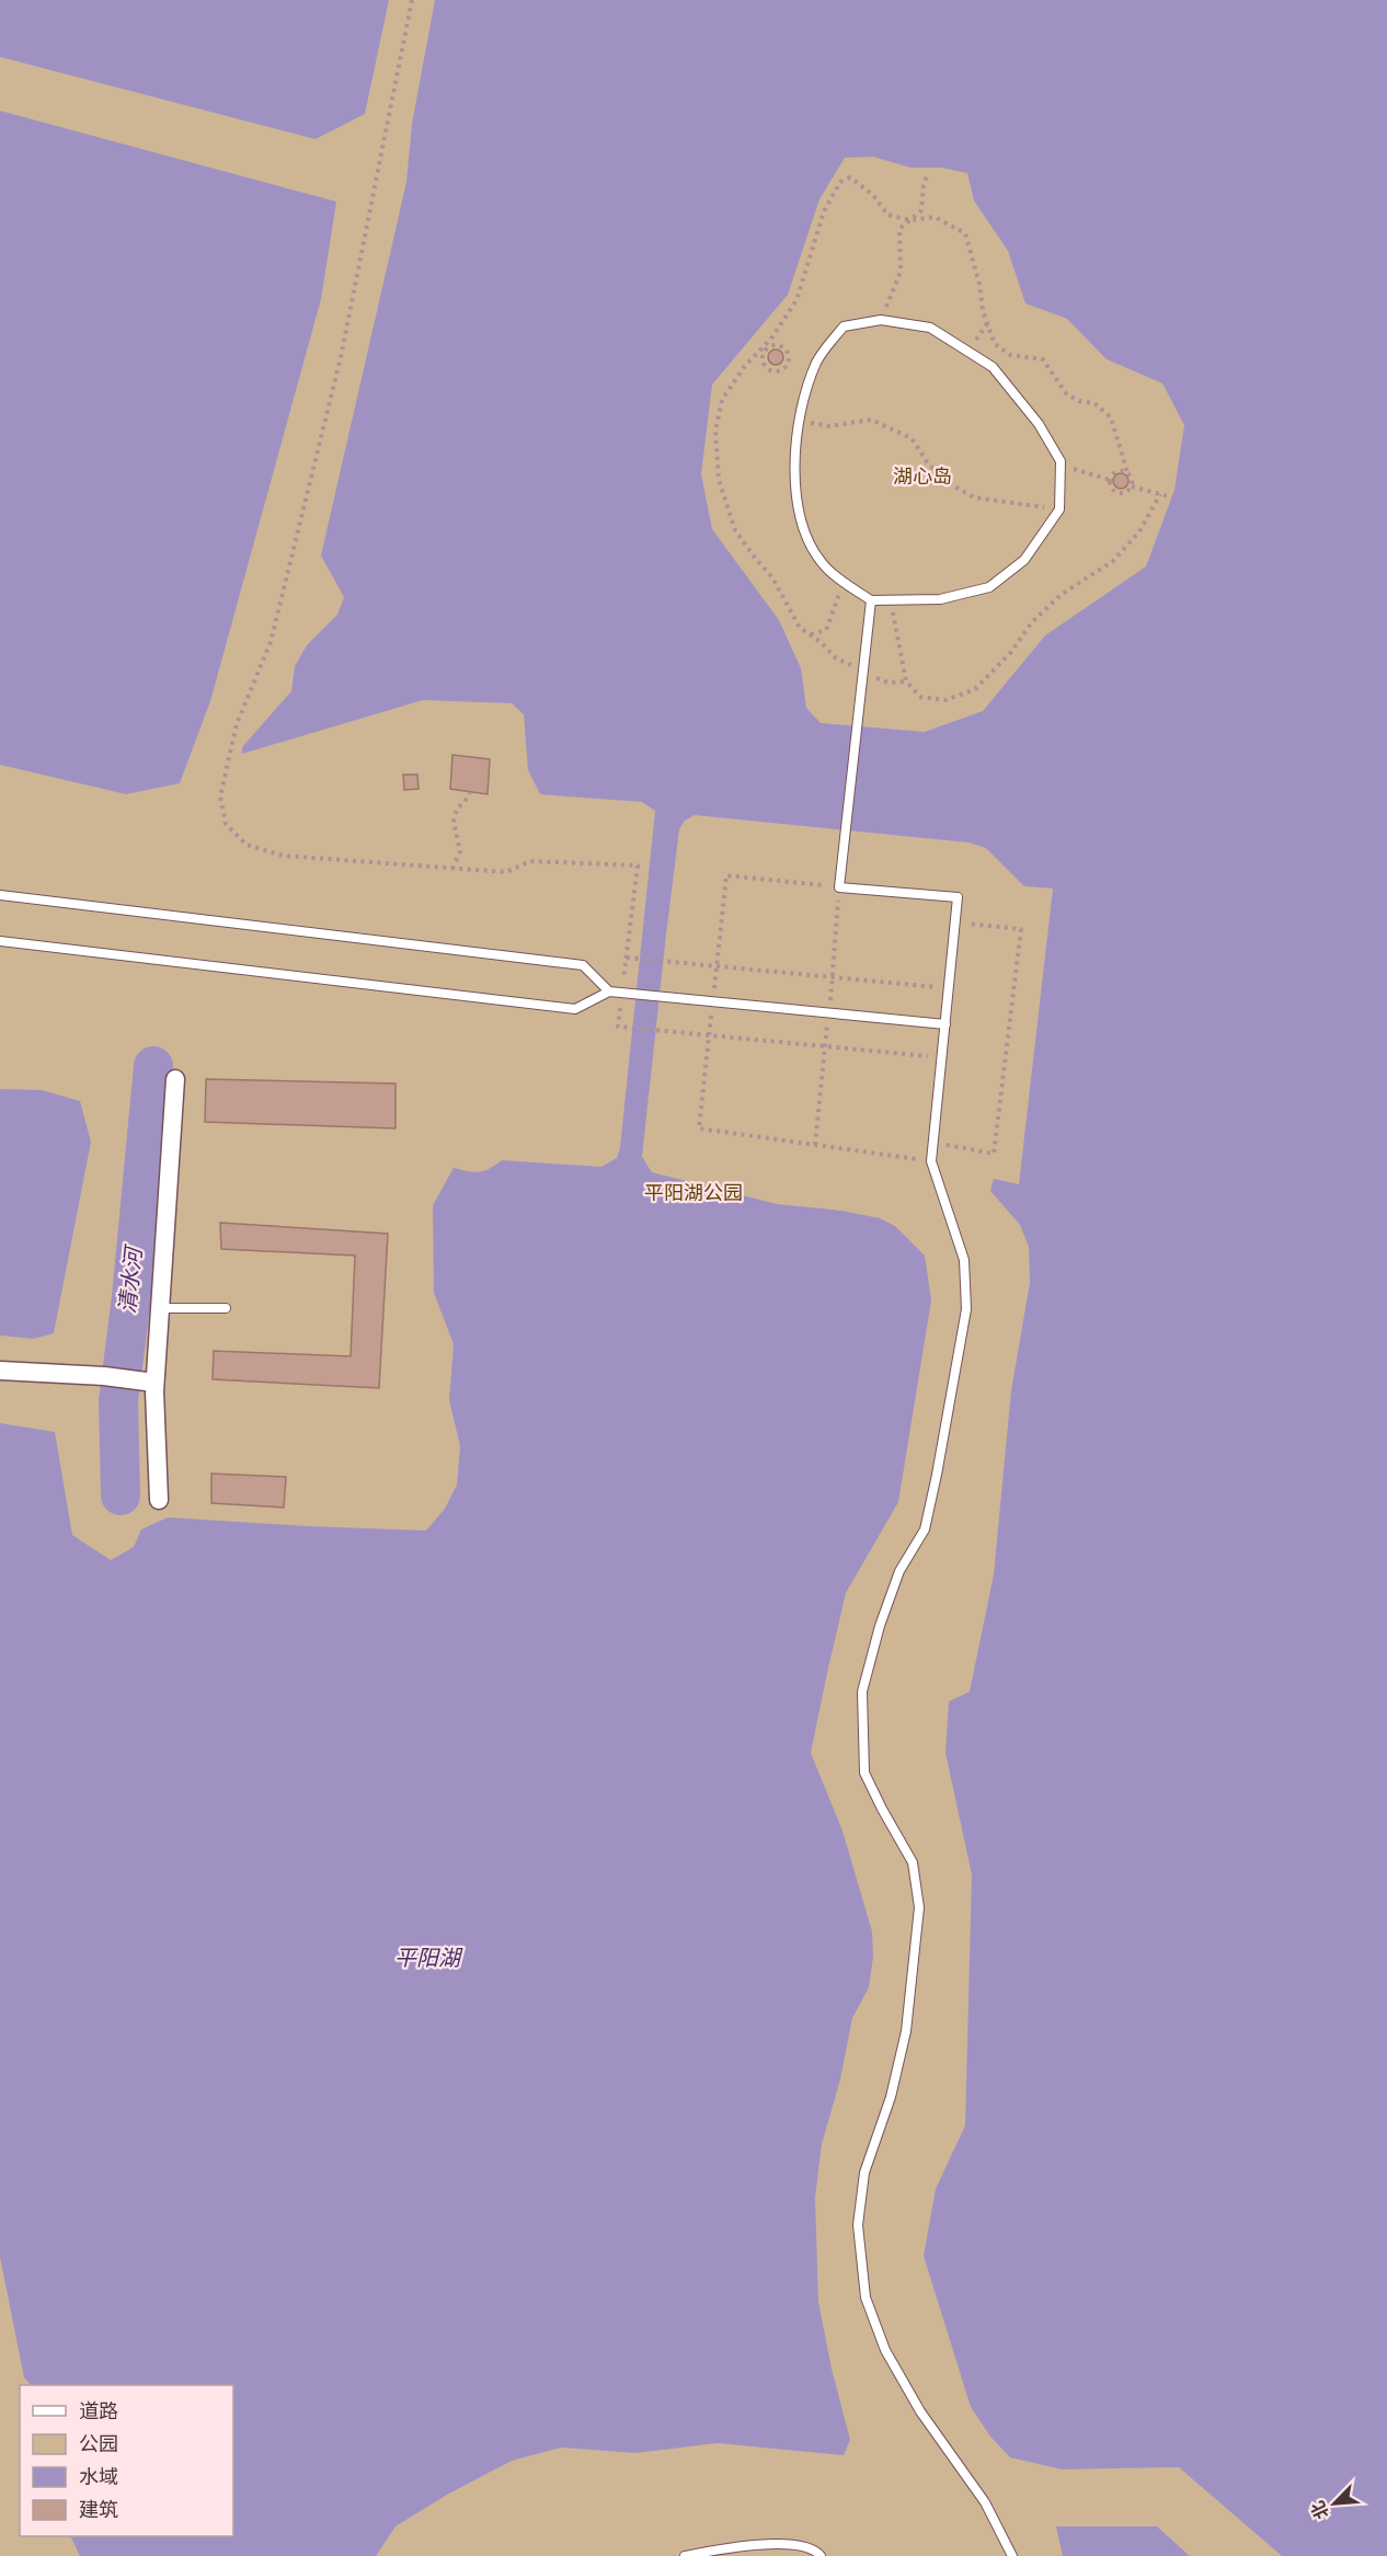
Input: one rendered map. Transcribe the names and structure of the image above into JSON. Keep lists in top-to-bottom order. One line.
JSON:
{"water":["清水河","平阳湖"],"parks":["湖心岛","平阳湖公园"],"legend":["道路","公园","水域","建筑"],"north":"bottom left"}
